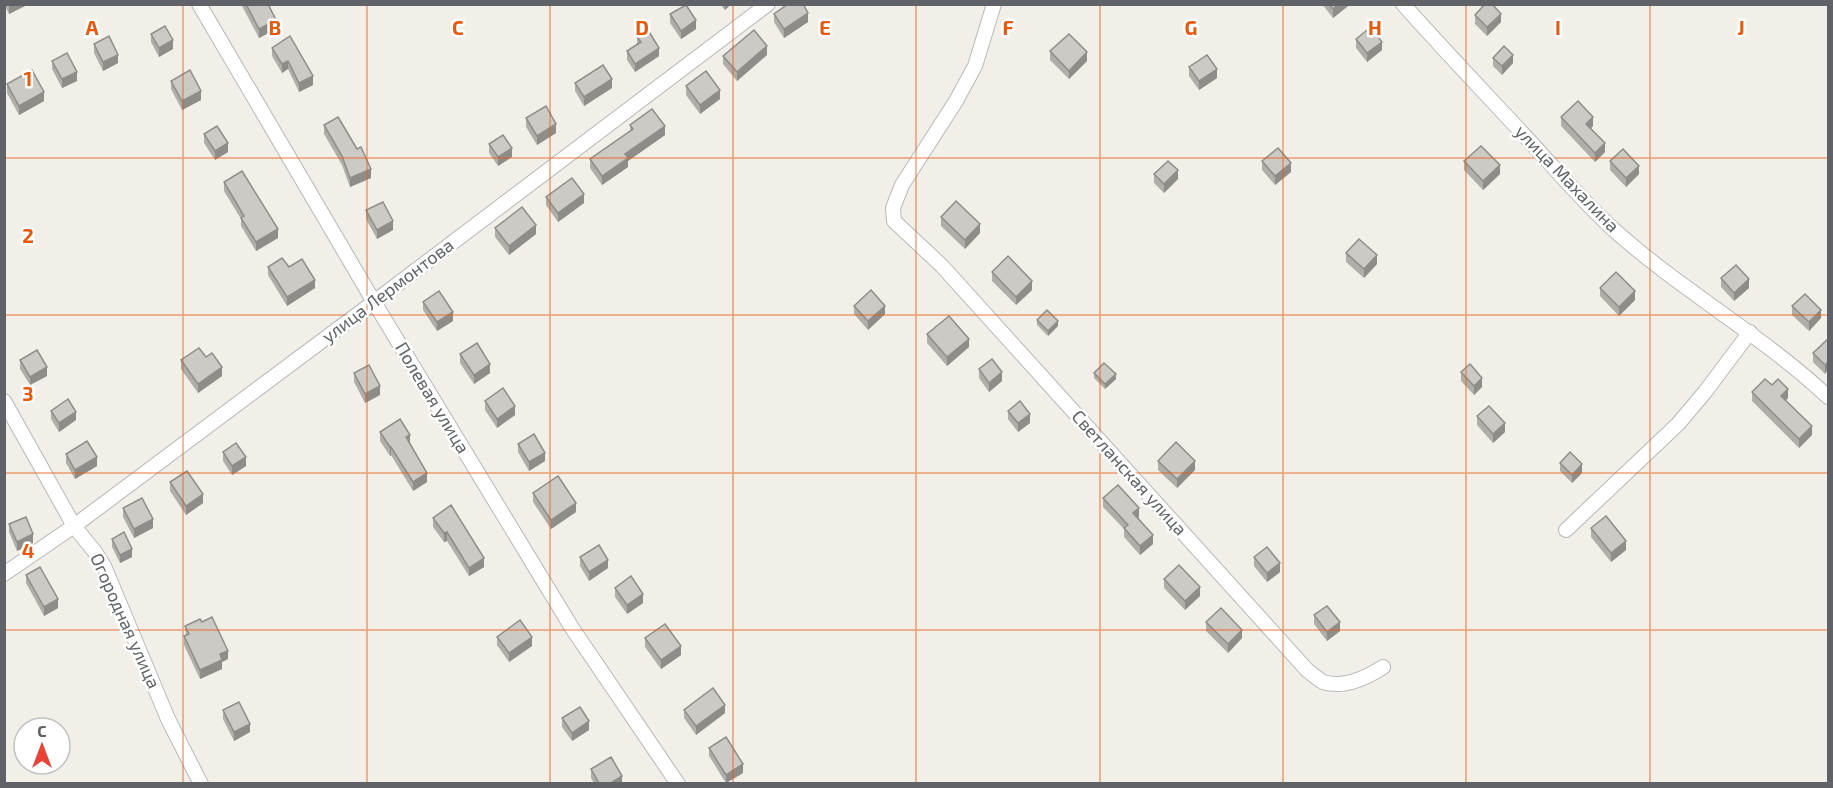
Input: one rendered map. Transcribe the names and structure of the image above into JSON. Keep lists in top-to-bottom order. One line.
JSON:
{"streets":{"street":["улица Махалина","улица Лермонтова","Полевая улица","Светланская улица","Огородная улица"]},"crossings":[["улица Лермонтова","Полевая улица"],["улица Лермонтова","Огородная улица"]],"north":"top","grid":{"columns":["A","B","C","D","E","F","G","H","I","J"],"rows":["1","2","3","4"]}}
